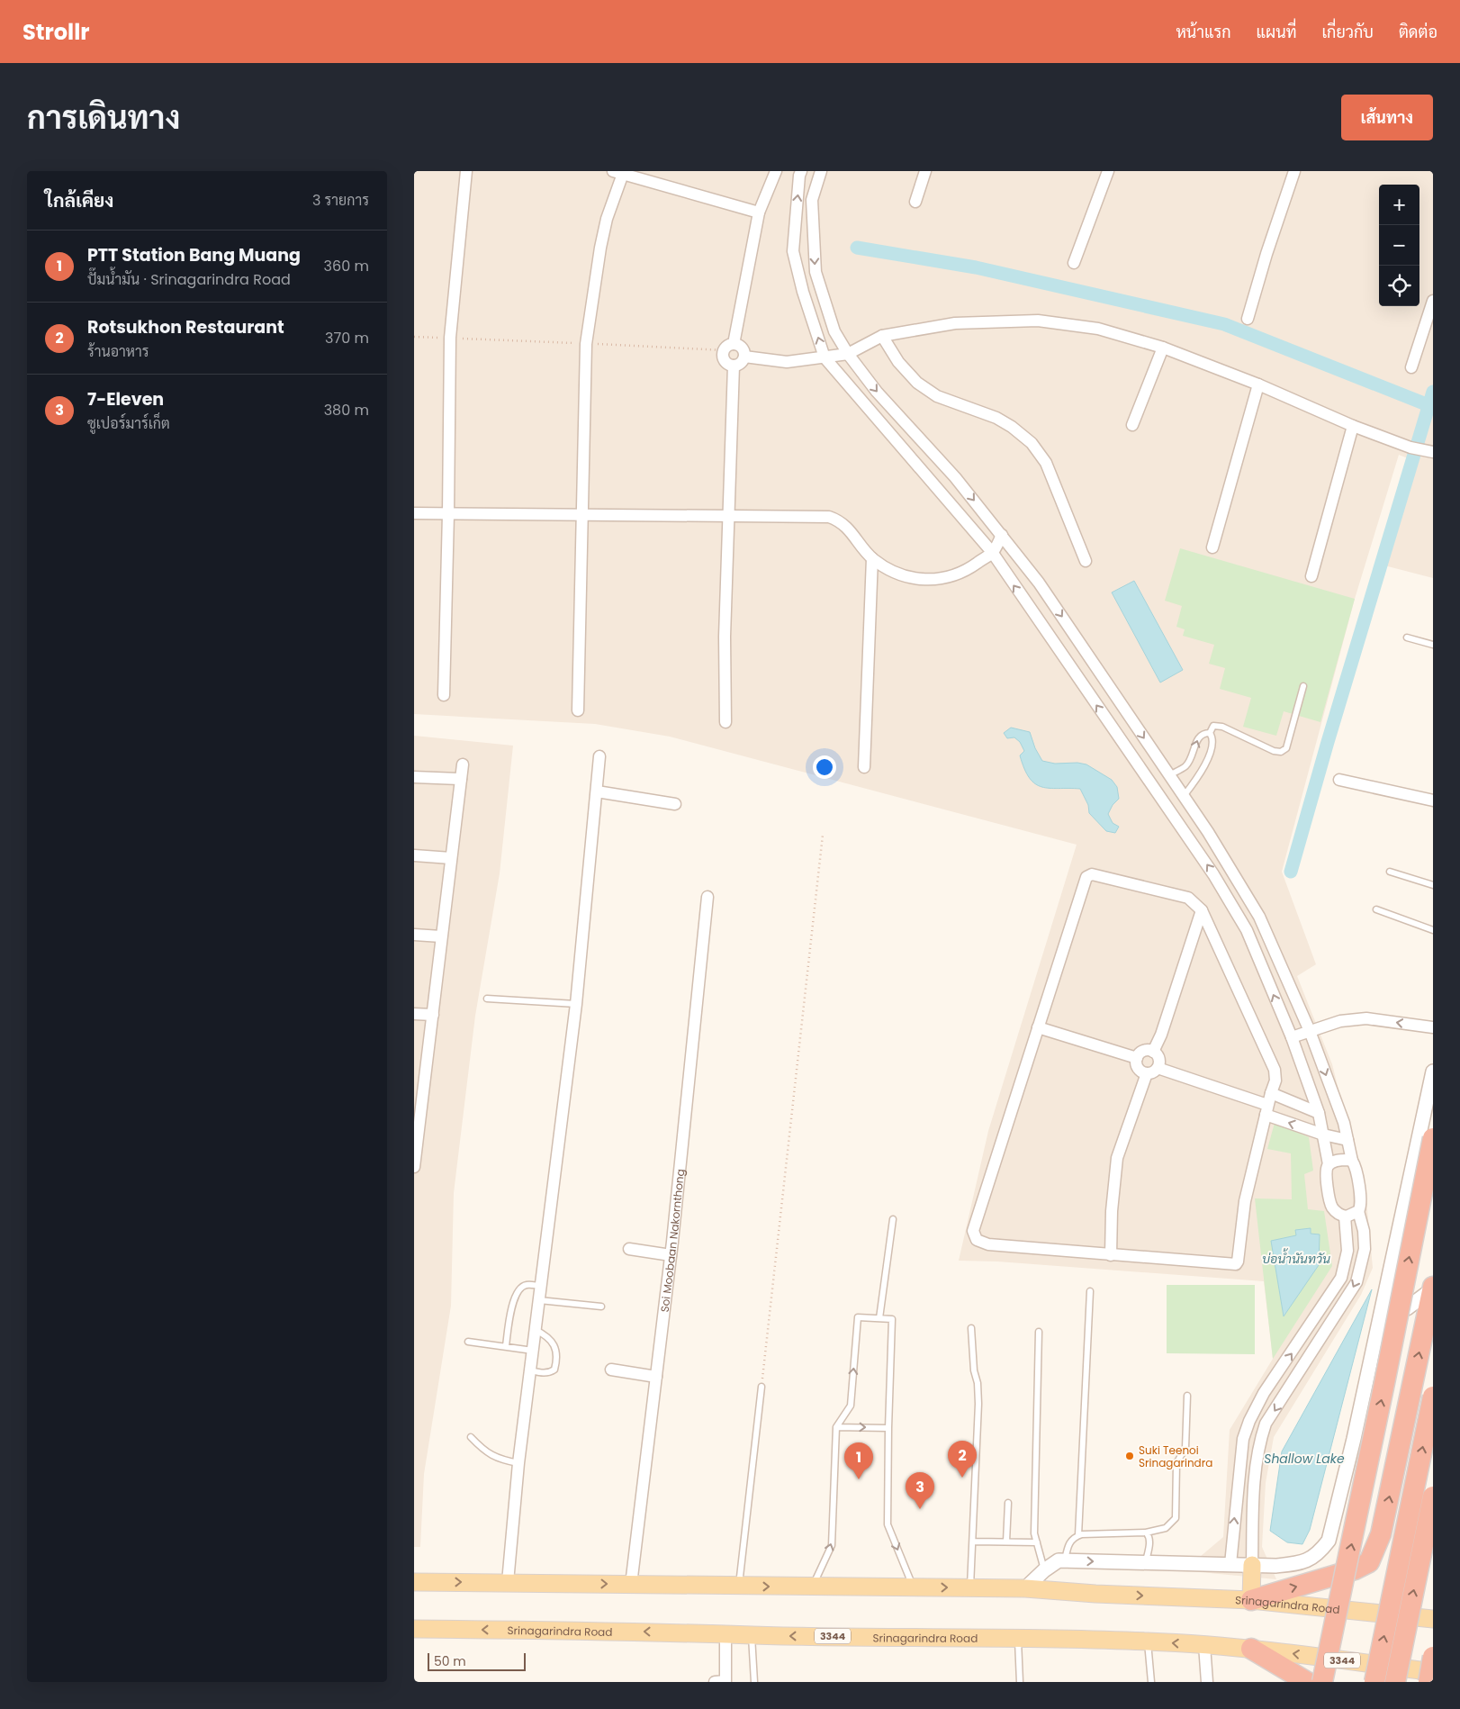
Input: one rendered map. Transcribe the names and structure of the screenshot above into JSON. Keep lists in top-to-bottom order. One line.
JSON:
{"streets":{"main road":["Srinagarindra Road","3344"],"street":["Soi Moobaan Nakornthong"]},"crossings":[["Soi Moobaan Nakornthong","Srinagarindra Road"]],"water":["บ่อน้ำนันทวัน","Shallow Lake"],"places":["Suki Teenoi Srinagarindra"],"scale_bar":"50 m","page":{"header":"Strollr","nav":["หน้าแรก","แผนที่","เกี่ยวกับ","ติดต่อ"],"title":"การเดินทาง","buttons":"เส้นทาง","heading":["ใกล้เคียง","3 รายการ"],"map_buttons":["+","−"],"list":[{"mark":"1","name":"PTT Station Bang Muang","note":"ปั๊มน้ำมัน · Srinagarindra Road","value":"360 m"},{"mark":"2","name":"Rotsukhon Restaurant","note":"ร้านอาหาร","value":"370 m"},{"mark":"3","name":"7-Eleven","note":"ซูเปอร์มาร์เก็ต","value":"380 m"}],"pins":["2","1","3"],"scale":"50 m"}}
